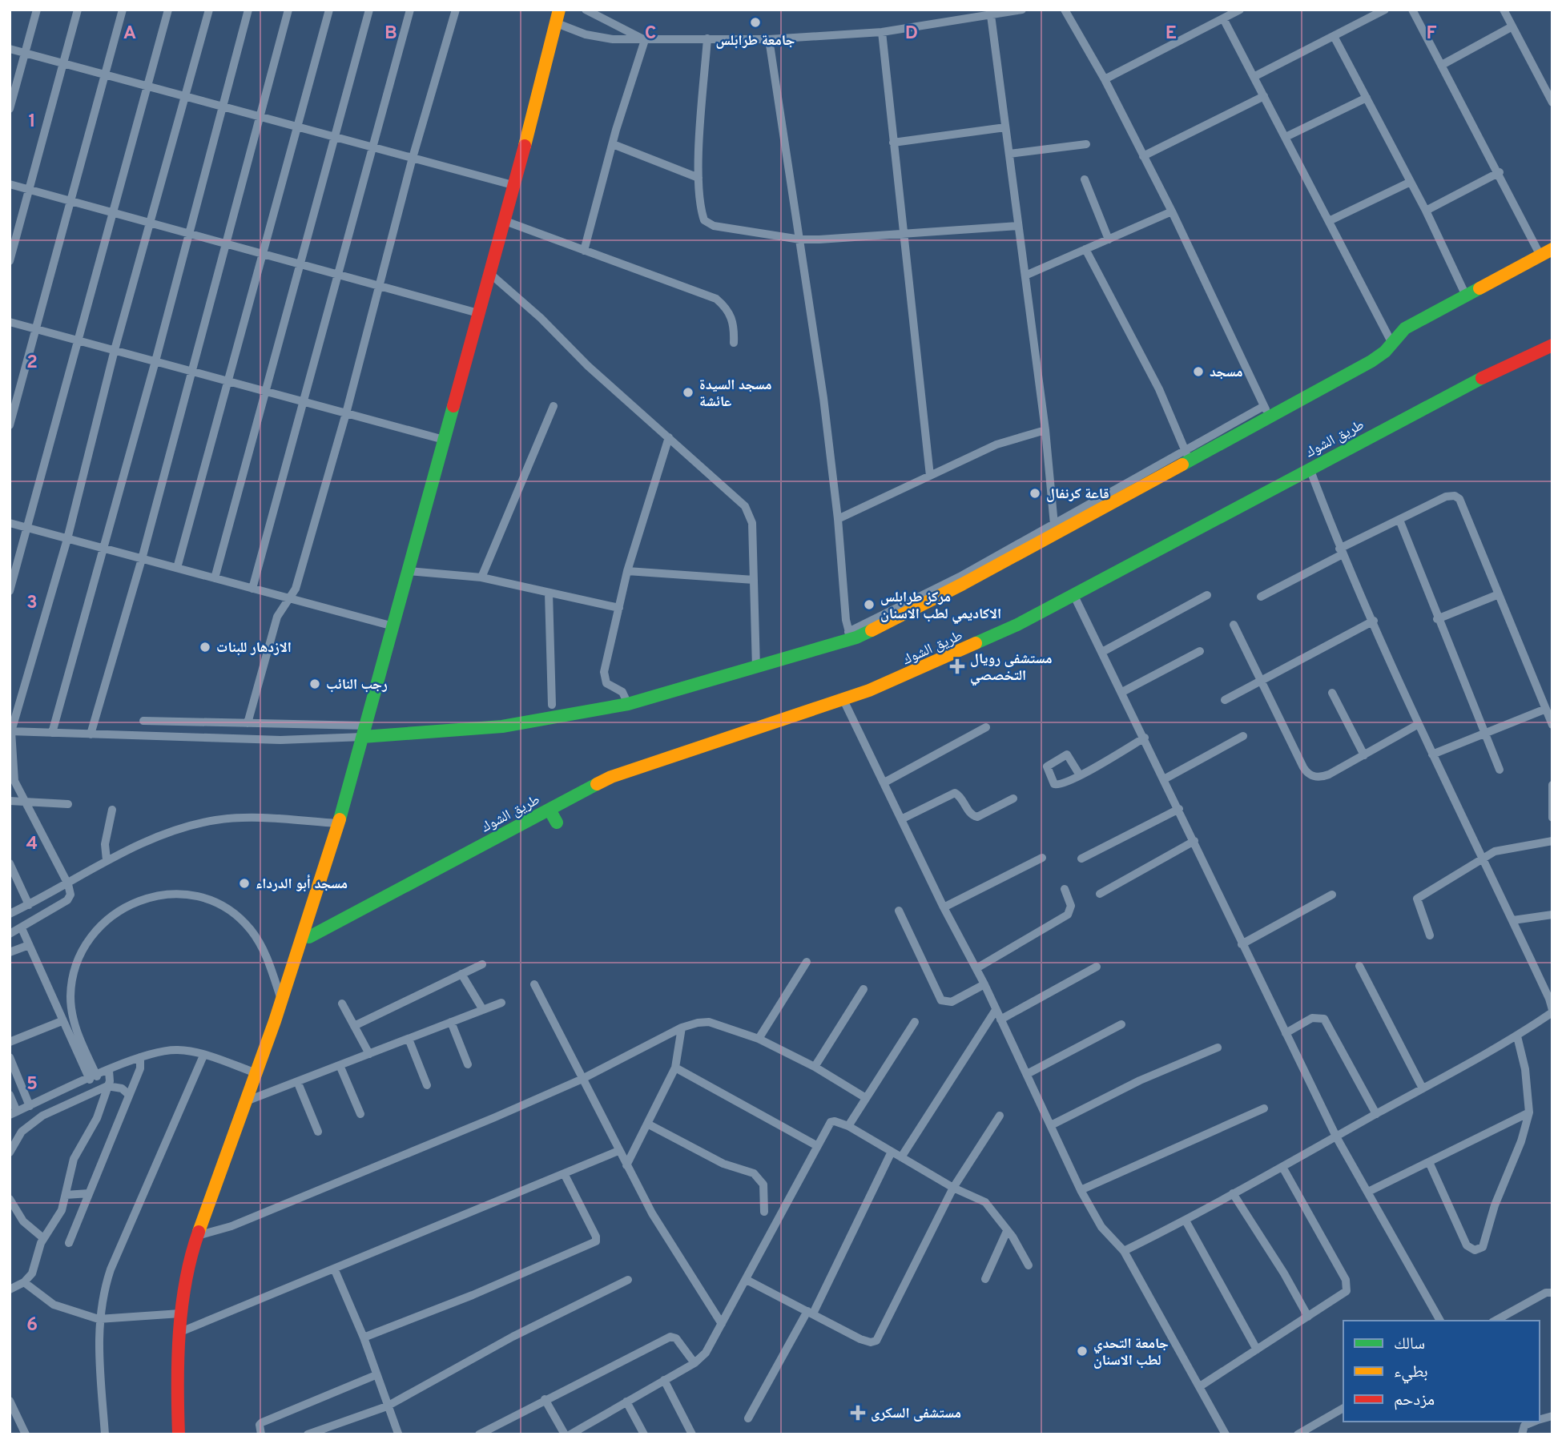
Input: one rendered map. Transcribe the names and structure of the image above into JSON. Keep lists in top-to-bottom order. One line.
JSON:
{"streets":{"main road":["طريق الشوك"]},"places":{"other":["جامعة طرابلس","مسجد","مسجد السيدة عائشة","قاعة كرنفال","مركز طرابلس الاكاديمي لطب الاسنان","الازدهار للبنات","رجب النائب","مسجد أبو الدرداء","جامعة التحدي لطب الاسنان"],"health":["مستشفى رويال التخصصي","مستشفى السكرى"]},"legend":["سالك","بطيء","مزدحم"],"grid":{"columns":["A","B","C","D","E","F"],"rows":["1","2","3","4","5","6"]}}
